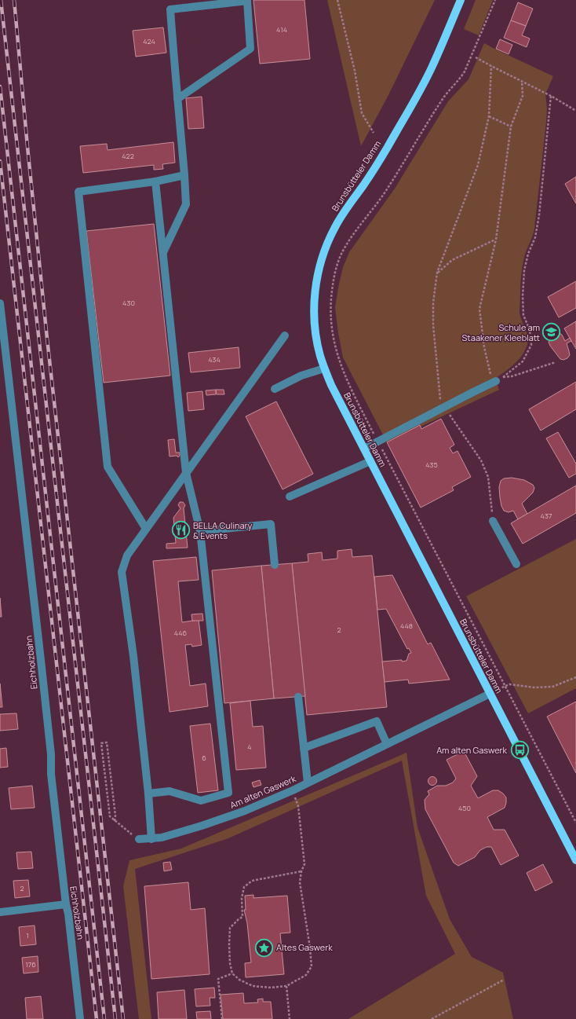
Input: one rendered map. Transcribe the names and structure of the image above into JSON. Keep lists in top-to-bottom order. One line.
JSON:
{"streets":{"main road":["Brunsbütteler Damm"],"street":["Eichholzbahn","Am alten Gaswerk"]},"crossings":[["Brunsbütteler Damm","Am alten Gaswerk"]],"places":{"school or university":["Schule am Staakener Kleeblatt"],"restaurant":["BELLA Culinary & Events"],"bus stop":["Am alten Gaswerk"],"place":["Altes Gaswerk"]},"house_numbers":["414","424","422","430","434","435","437","448","2","446","4","6","450","2","1","176"]}
